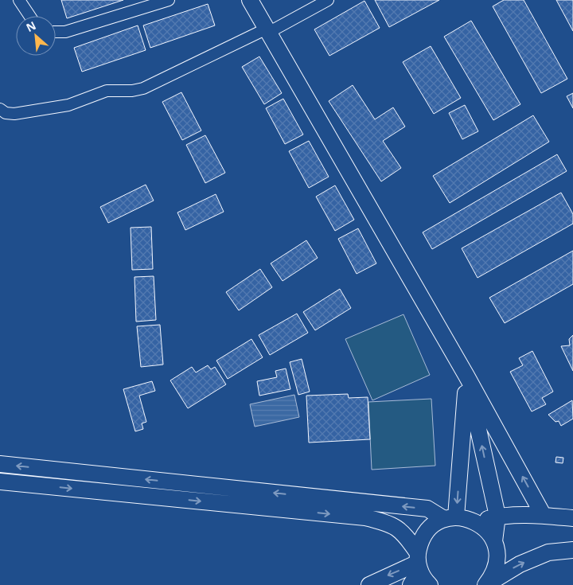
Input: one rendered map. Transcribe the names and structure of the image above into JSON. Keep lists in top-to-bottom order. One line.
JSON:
{"north":"top left"}
